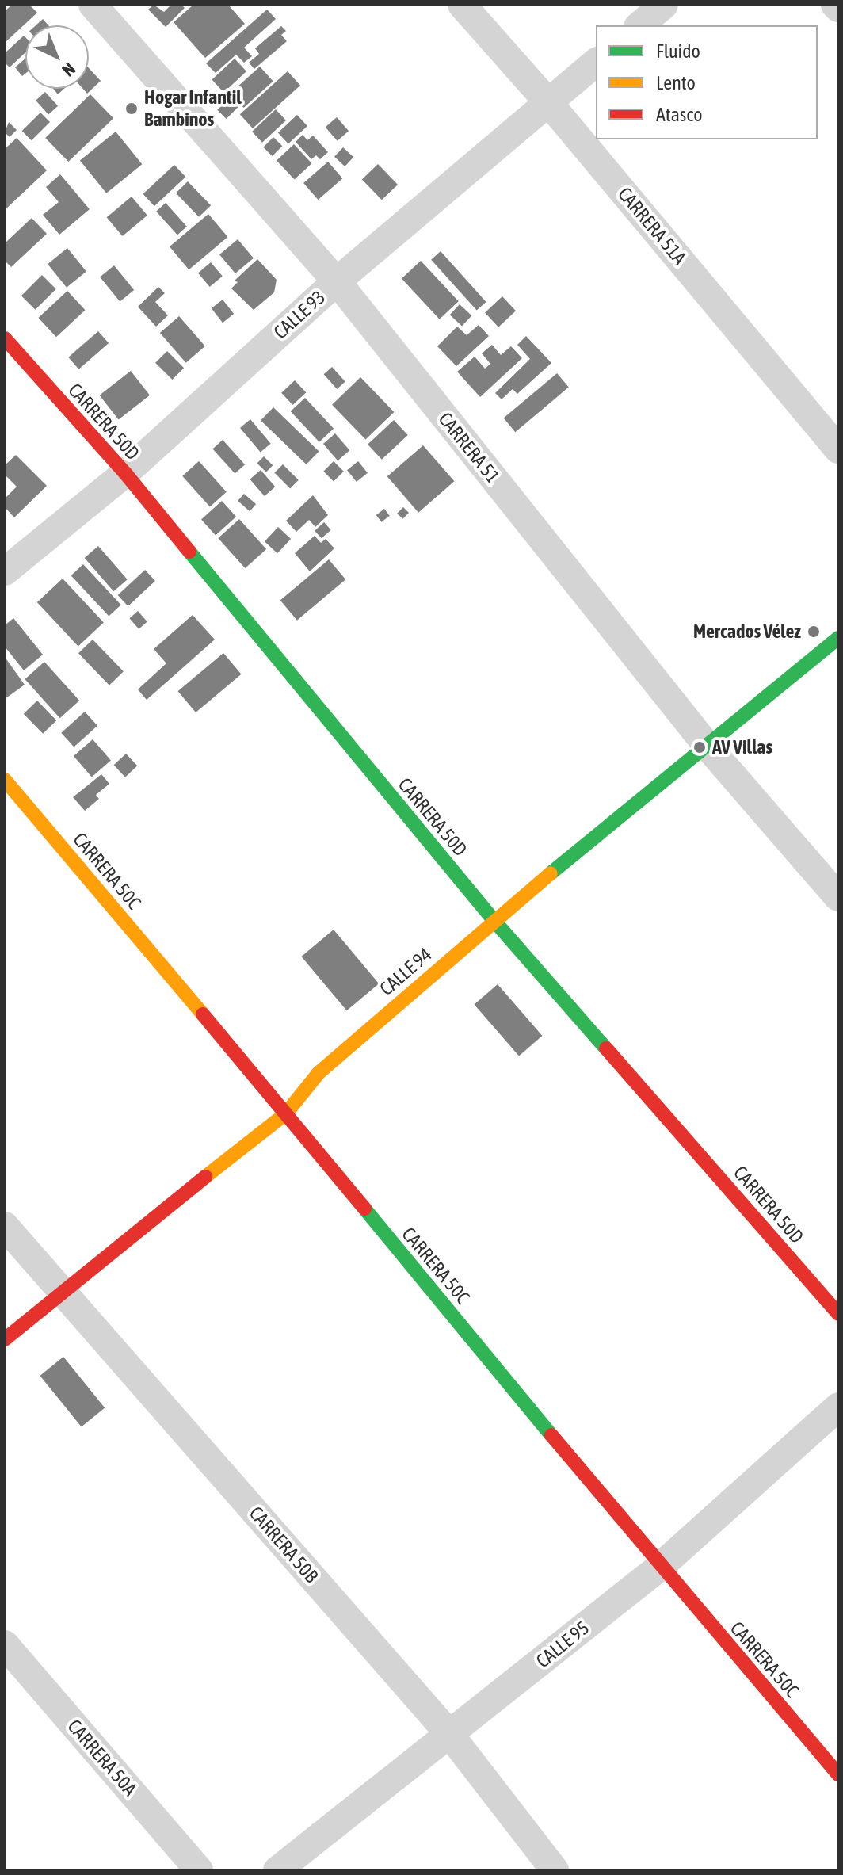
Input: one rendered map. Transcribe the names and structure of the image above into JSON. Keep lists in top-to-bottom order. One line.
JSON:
{"streets":{"street":["CARRERA 51A","CALLE 93","CARRERA 50D","CARRERA 51","CARRERA 50C","CALLE 94","CARRERA 50B","CALLE 95","CARRERA 50A"]},"crossings":[["CARRERA 51A","CALLE 93"],["CALLE 93","CARRERA 50D"],["CALLE 93","CARRERA 51"],["CARRERA 50D","CALLE 94"],["CARRERA 51","CALLE 94"],["CARRERA 50C","CALLE 94"],["CARRERA 50C","CALLE 95"],["CALLE 94","CARRERA 50B"],["CARRERA 50B","CALLE 95"]],"places":["Hogar Infantil Bambinos","Mercados Vélez","AV Villas"],"legend":["Fluido","Lento","Atasco"],"north":"bottom right"}
